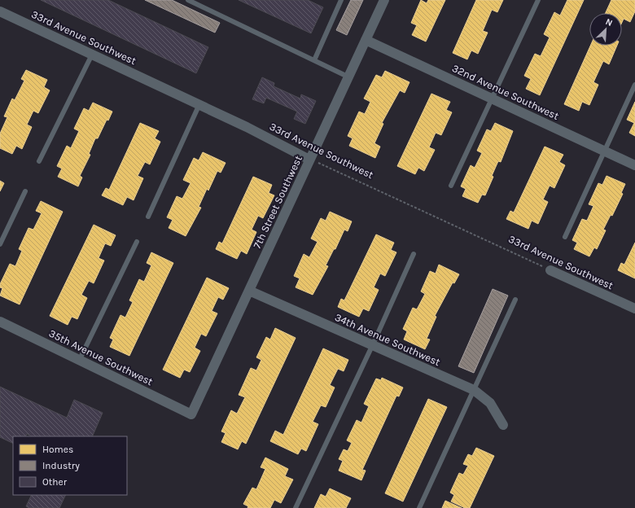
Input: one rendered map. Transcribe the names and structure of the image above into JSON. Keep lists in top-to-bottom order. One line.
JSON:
{"streets":{"street":["33rd Avenue Southwest","32nd Avenue Southwest","7th Street Southwest","34th Avenue Southwest","35th Avenue Southwest"]},"crossings":[["33rd Avenue Southwest","7th Street Southwest"],["32nd Avenue Southwest","7th Street Southwest"],["7th Street Southwest","34th Avenue Southwest"],["7th Street Southwest","35th Avenue Southwest"]],"legend":["Homes","Industry","Other"],"north":"top right"}
